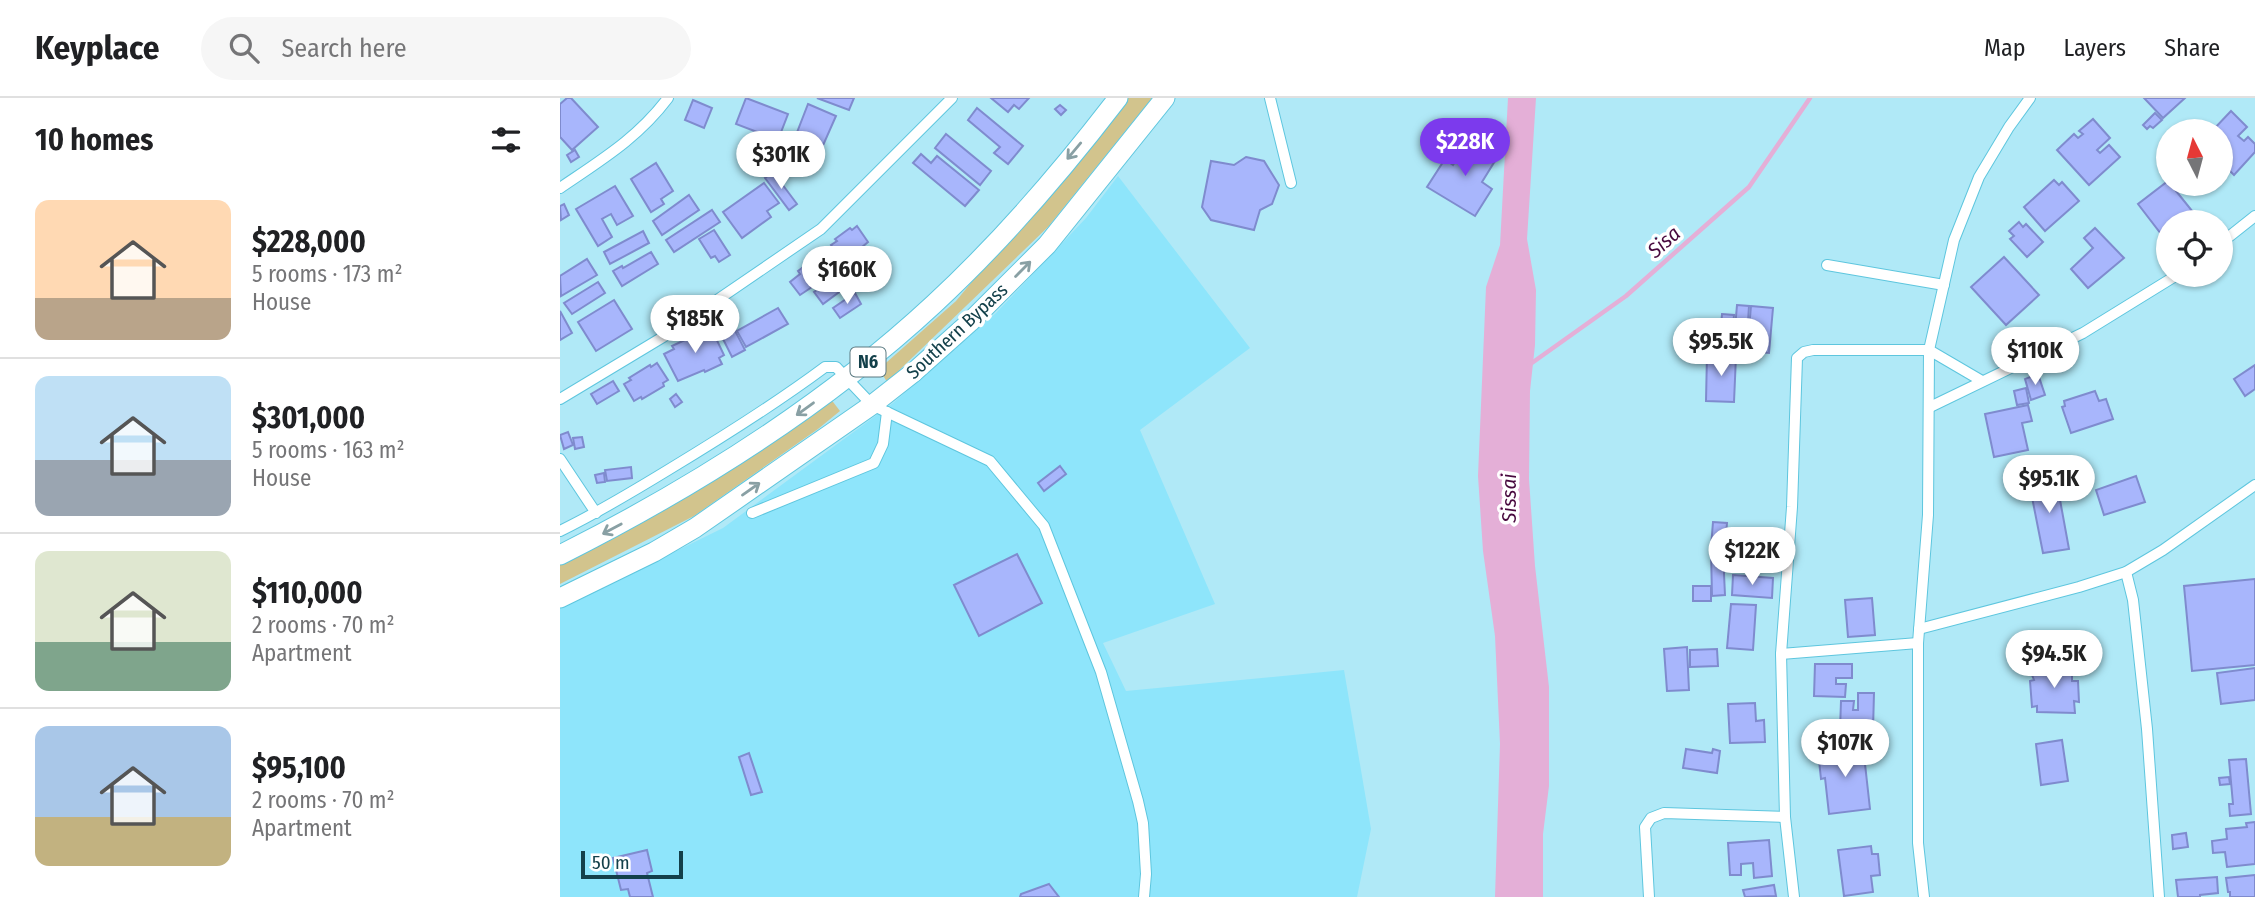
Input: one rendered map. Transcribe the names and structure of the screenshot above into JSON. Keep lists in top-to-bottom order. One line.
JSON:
{"streets":{"highway":["Southern Bypass","N6"]},"water":["Sisa","Sissai"],"scale_bar":"50 m","north":"top","page":{"header":"Keyplace","search":"Search here","nav":["Map","Layers","Share"],"heading":"10 homes","price":["$228K","$301K","$160K","$185K","$95.5K","$110K","$95.1K","$122K","$94.5K","$107K"],"list":[{"name":"$228,000","note":"5 rooms · 173 m² · House"},{"name":"$301,000","note":"5 rooms · 163 m² · House"},{"name":"$110,000","note":"2 rooms · 70 m² · Apartment"},{"name":"$95,100","note":"2 rooms · 70 m² · Apartment"}],"scale":"50 m"}}
